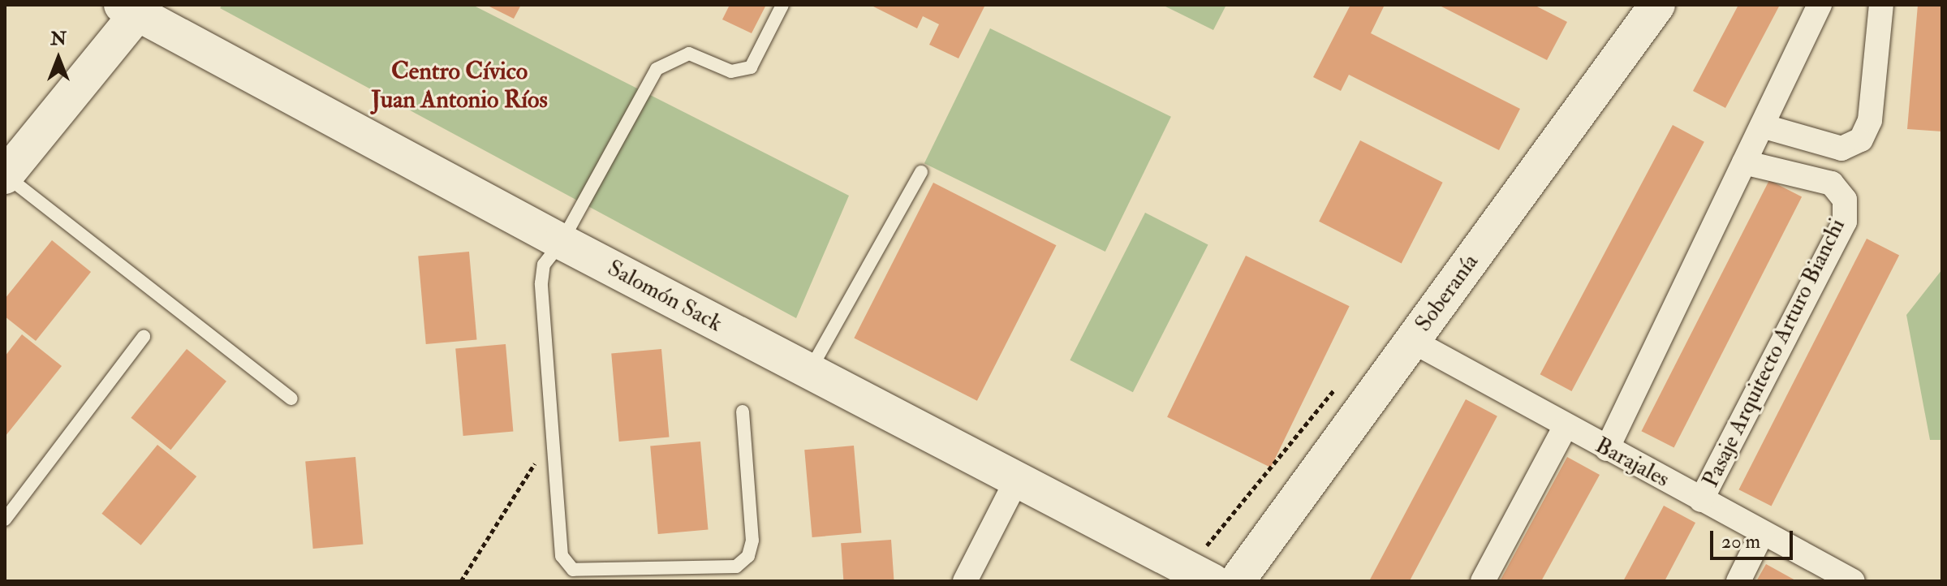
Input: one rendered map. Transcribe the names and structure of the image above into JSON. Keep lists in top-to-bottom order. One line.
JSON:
{"streets":{"main road":["Soberanía","Salomón Sack"],"street":["Pasaje Arquitecto Arturo Bianchi","Barajales"]},"crossings":[["Soberanía","Barajales"],["Pasaje Arquitecto Arturo Bianchi","Barajales"]],"districts":["Centro Cívico Juan Antonio Ríos"],"scale_bar":"20 m","north":"top"}
